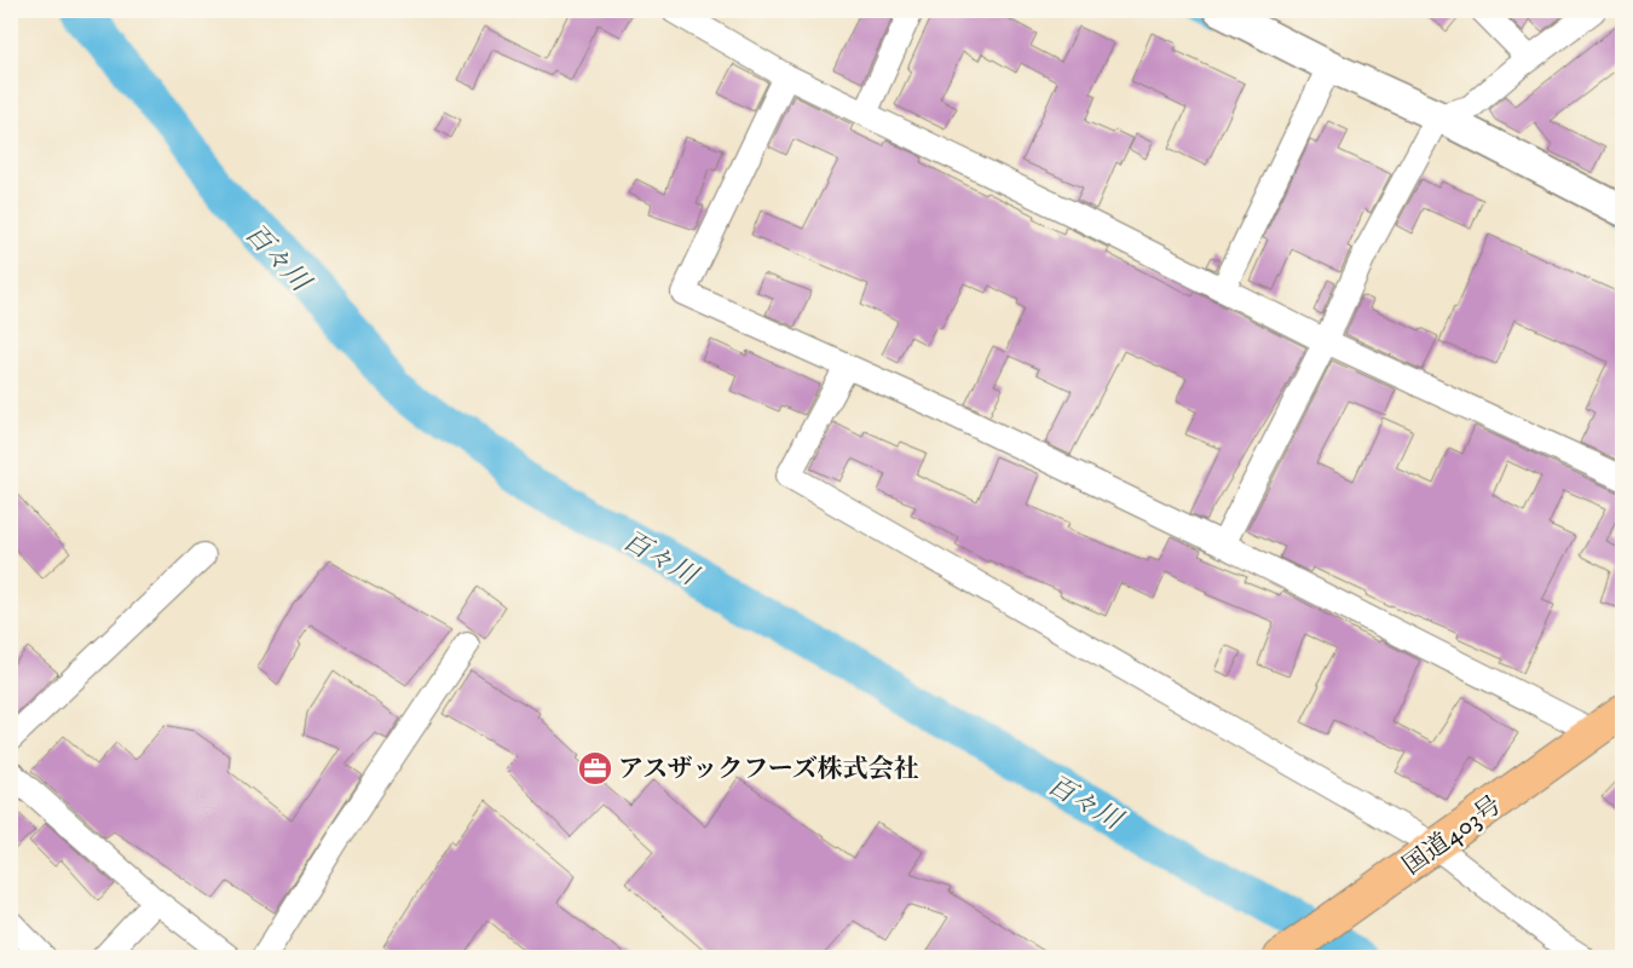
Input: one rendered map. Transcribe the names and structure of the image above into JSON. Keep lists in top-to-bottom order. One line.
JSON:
{"streets":{"highway":["国道403号"]},"water":["百々川"],"places":{"office":["アスザックフーズ株式会社"]}}
